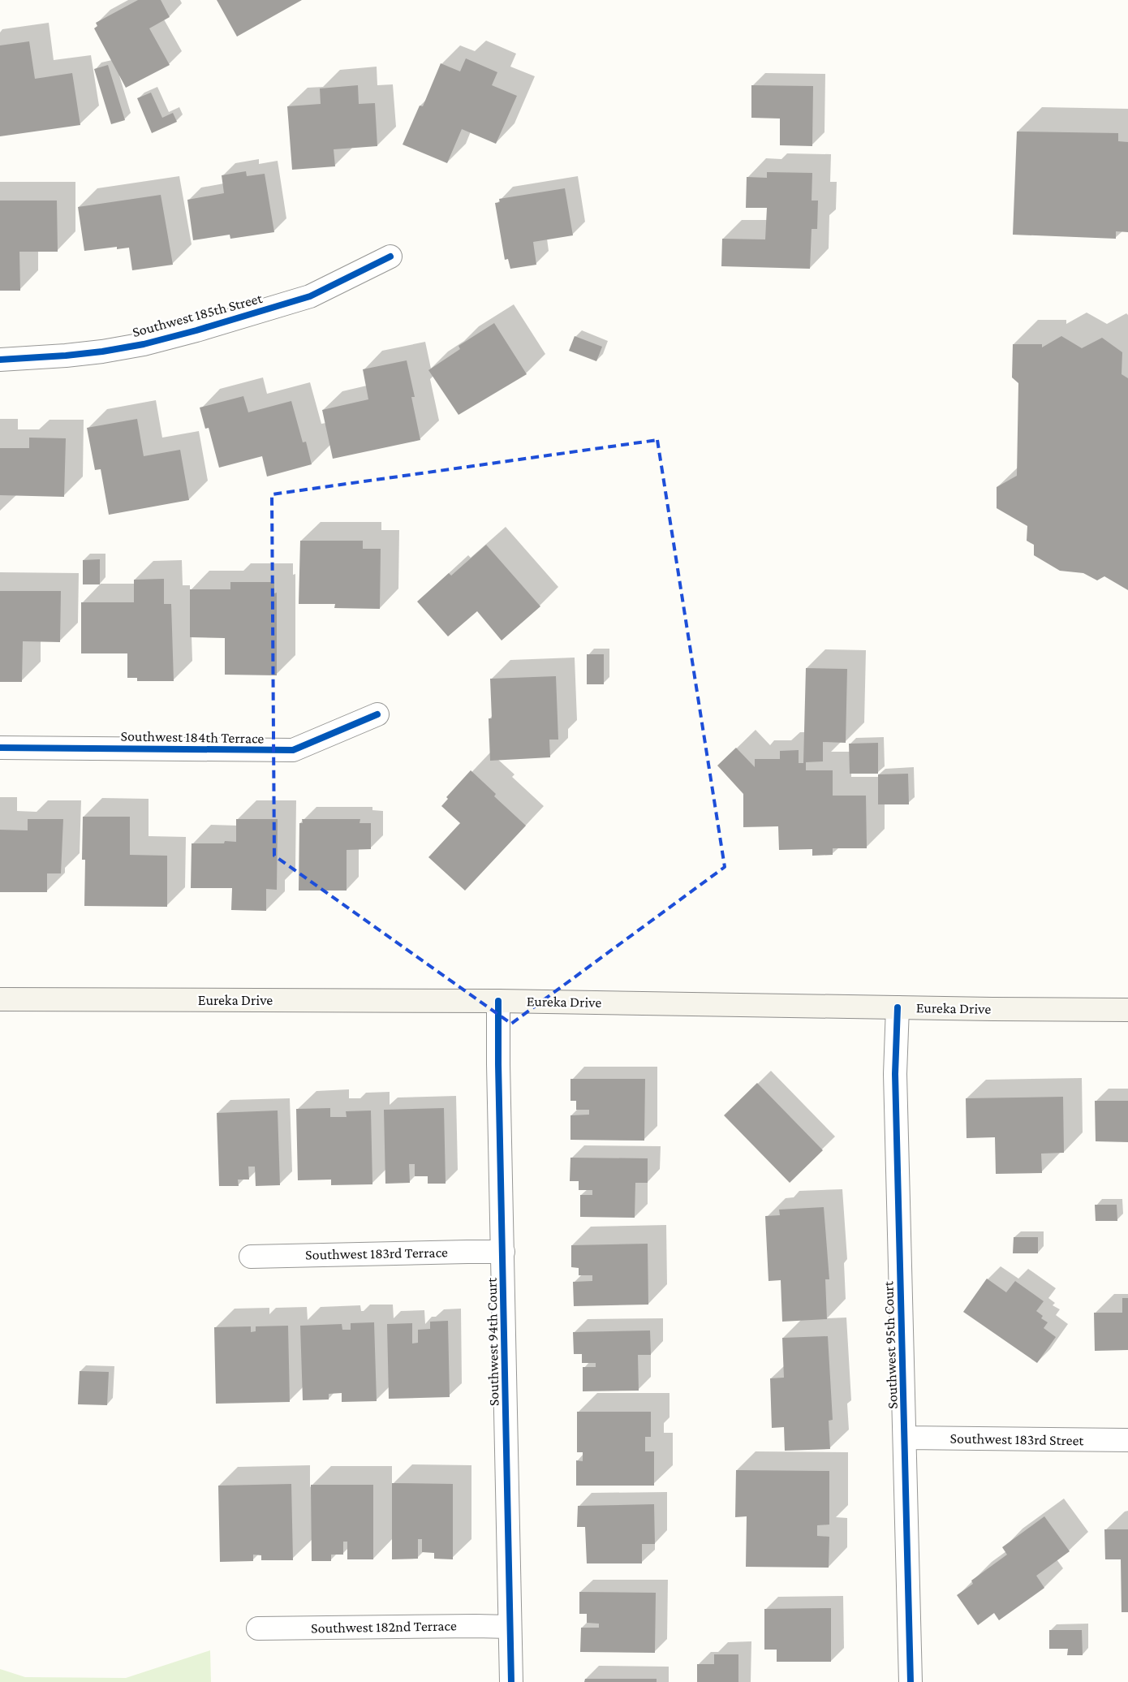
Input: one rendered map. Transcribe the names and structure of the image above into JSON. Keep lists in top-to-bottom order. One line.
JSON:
{"streets":{"main road":["Eureka Drive"],"street":["Southwest 185th Street","Southwest 184th Terrace","Southwest 183rd Terrace","Southwest 94th Court","Southwest 95th Court","Southwest 183rd Street","Southwest 182nd Terrace"]},"crossings":[["Eureka Drive","Southwest 94th Court"],["Eureka Drive","Southwest 95th Court"],["Southwest 183rd Terrace","Southwest 94th Court"],["Southwest 94th Court","Southwest 182nd Terrace"],["Southwest 95th Court","Southwest 183rd Street"]]}
